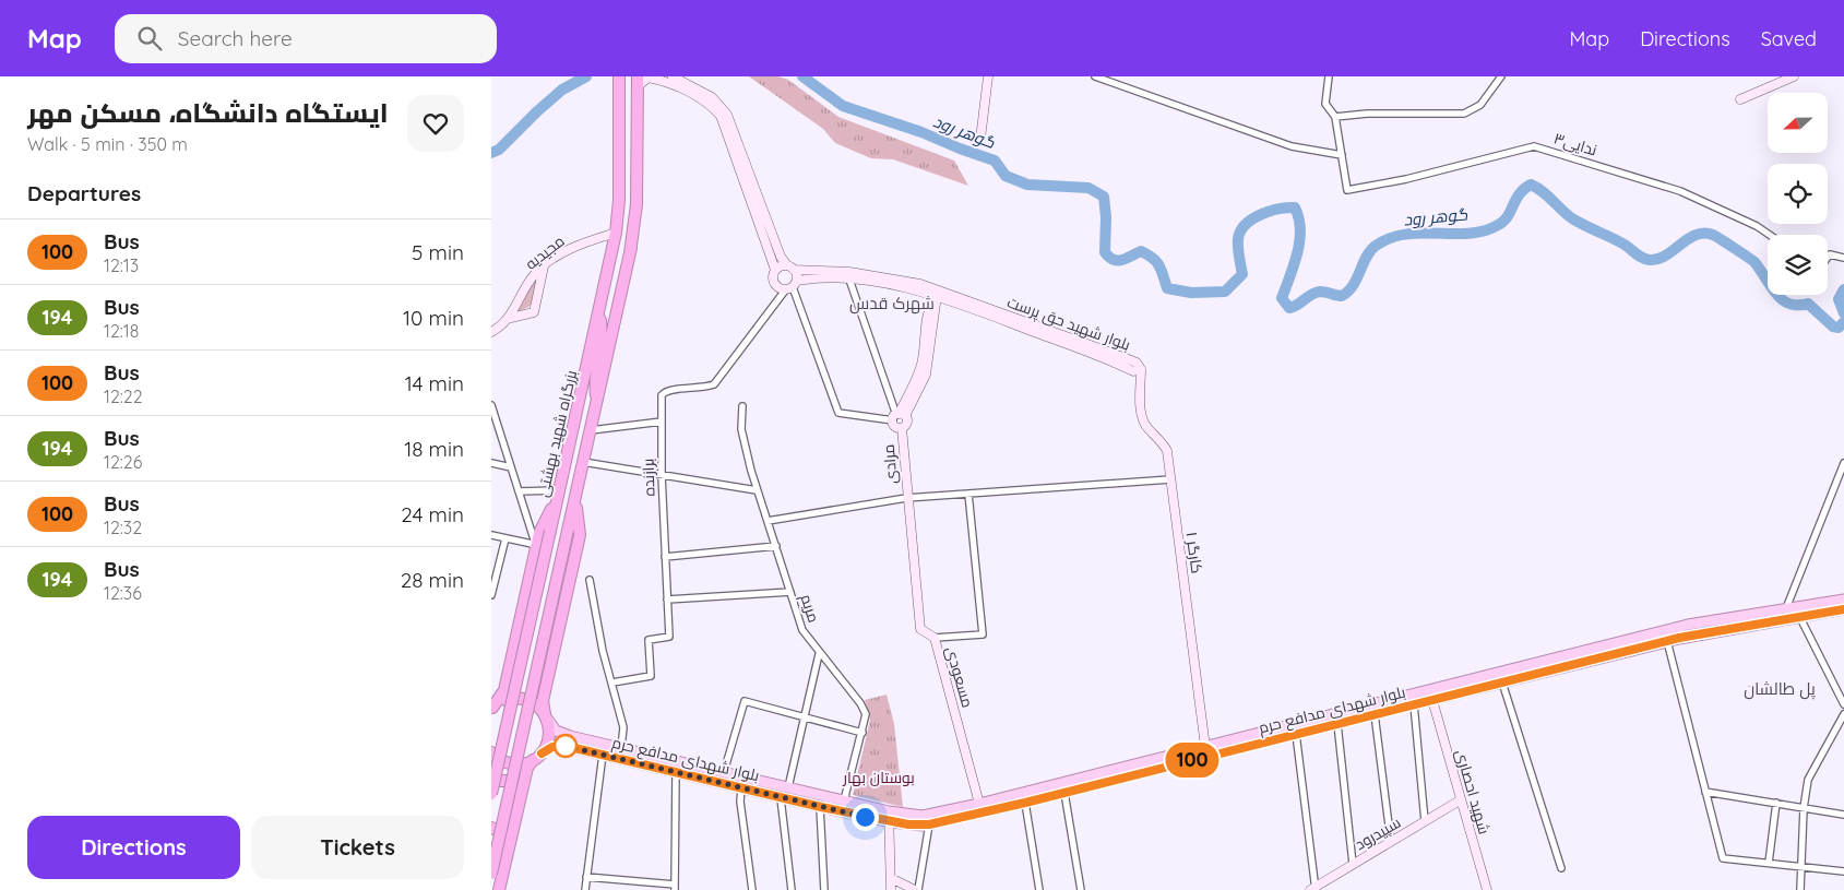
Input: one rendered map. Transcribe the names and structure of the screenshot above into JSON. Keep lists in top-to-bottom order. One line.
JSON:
{"streets":{"highway":["بزرگراه شهید بهشتی"],"main road":["بلوار شهدای مدافع حرم"],"street":["ندایی۳","مجیدیه","بلوار شهید حق پرست","مرادی","برازنده","کارگر ۱","مریم","مسعودی","شهید احصاری","سپیدرود"]},"crossings":[["مجیدیه","بزرگراه شهید بهشتی"],["بلوار شهید حق پرست","مرادی"],["بلوار شهید حق پرست","برازنده"],["بلوار شهید حق پرست","کارگر ۱"],["مرادی","مسعودی"],["کارگر ۱","بلوار شهدای مدافع حرم"],["مریم","بلوار شهدای مدافع حرم"],["مسعودی","بلوار شهدای مدافع حرم"],["بلوار شهدای مدافع حرم","شهید احصاری"],["شهید احصاری","سپیدرود"]],"districts":["شهرک قدس","پل طالشان"],"water":["گوهر رود"],"parks":["بوستان بهار"],"lines":["bus line 100"],"north":"left","page":{"header":"Map","search":"Search here","nav":["Map","Directions","Saved"],"heading":[["ایستگاه دانشگاه، مسکن مهر","Walk · 5 min · 350 m"],"Departures"],"on_map":"100","list":[{"mark":"100","name":"Bus","note":"12:13","value":"5 min"},{"mark":"194","name":"Bus","note":"12:18","value":"10 min"},{"mark":"100","name":"Bus","note":"12:22","value":"14 min"},{"mark":"194","name":"Bus","note":"12:26","value":"18 min"},{"mark":"100","name":"Bus","note":"12:32","value":"24 min"},{"mark":"194","name":"Bus","note":"12:36","value":"28 min"}],"buttons":["Directions","Tickets"]}}
